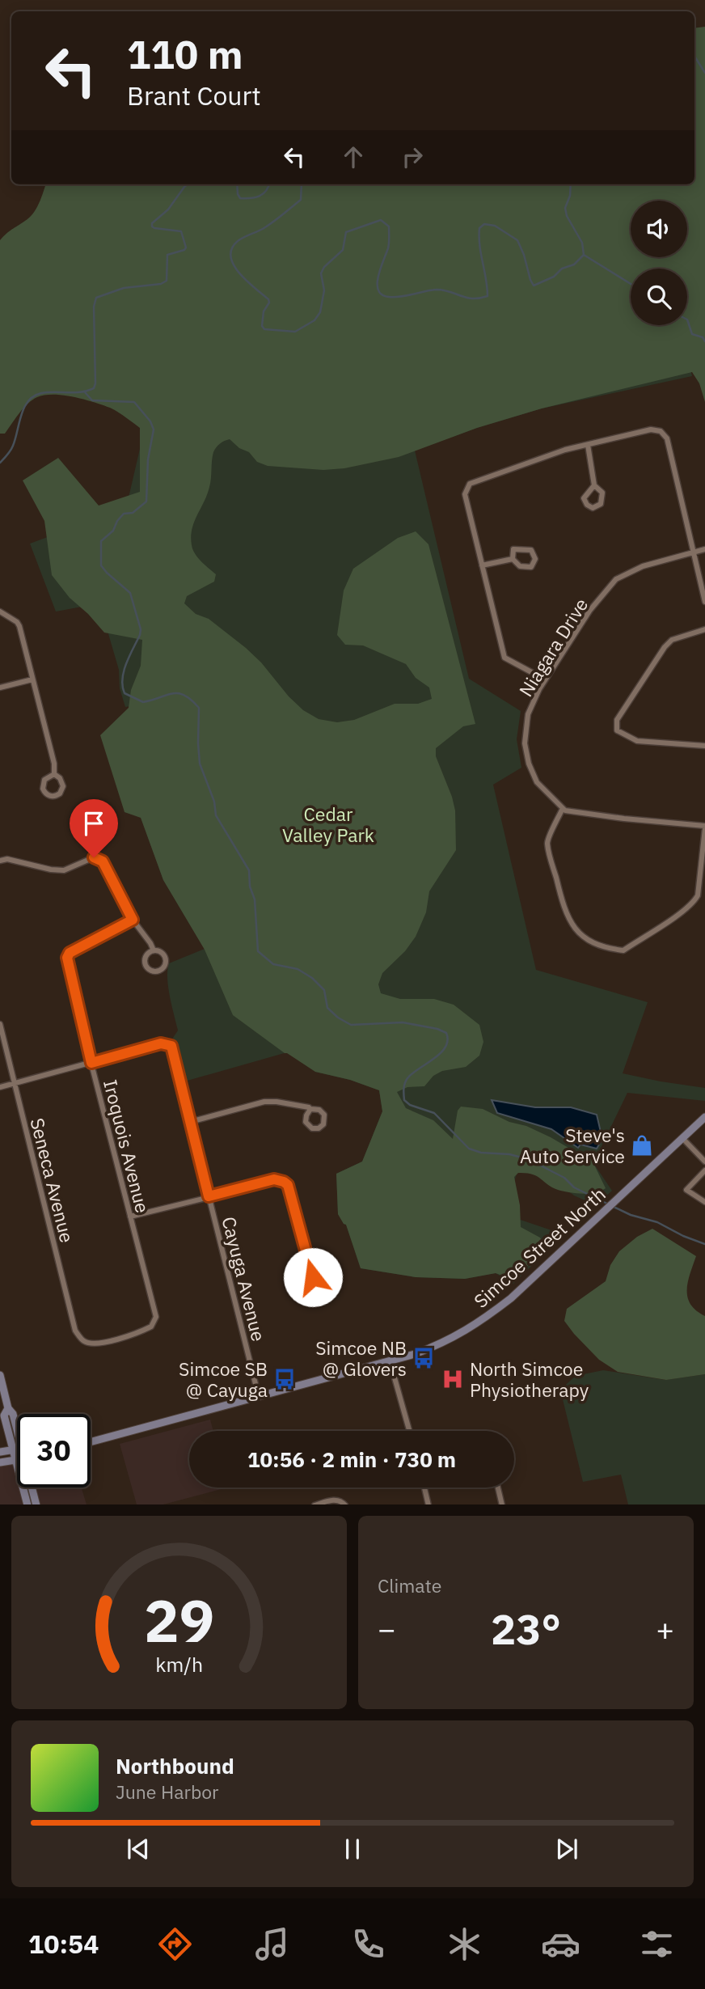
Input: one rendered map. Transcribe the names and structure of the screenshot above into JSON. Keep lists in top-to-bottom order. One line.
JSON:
{"streets":{"main road":["Simcoe Street North"],"street":["Niagara Drive","Iroquois Avenue","Seneca Avenue","Cayuga Avenue"]},"crossings":[["Iroquois Avenue","Seneca Avenue"],["Iroquois Avenue","Cayuga Avenue"],["Simcoe Street North","Cayuga Avenue"]],"parks":["Cedar Valley Park"],"places":{"shop":["Steve's Auto Service"],"bus stop":["Simcoe NB @ Glovers","Simcoe SB @ Cayuga"],"hospital":["North Simcoe Physiotherapy"]},"page":{"turn":["110 m","Brant Court"],"limit":"30","trip":"10:56 · 2 min · 730 m","tile":"Climate","heat":["−","23°","+"],"song":["Northbound","June Harbor"],"tabs":"10:54","gauge":["29","km/h"]}}
